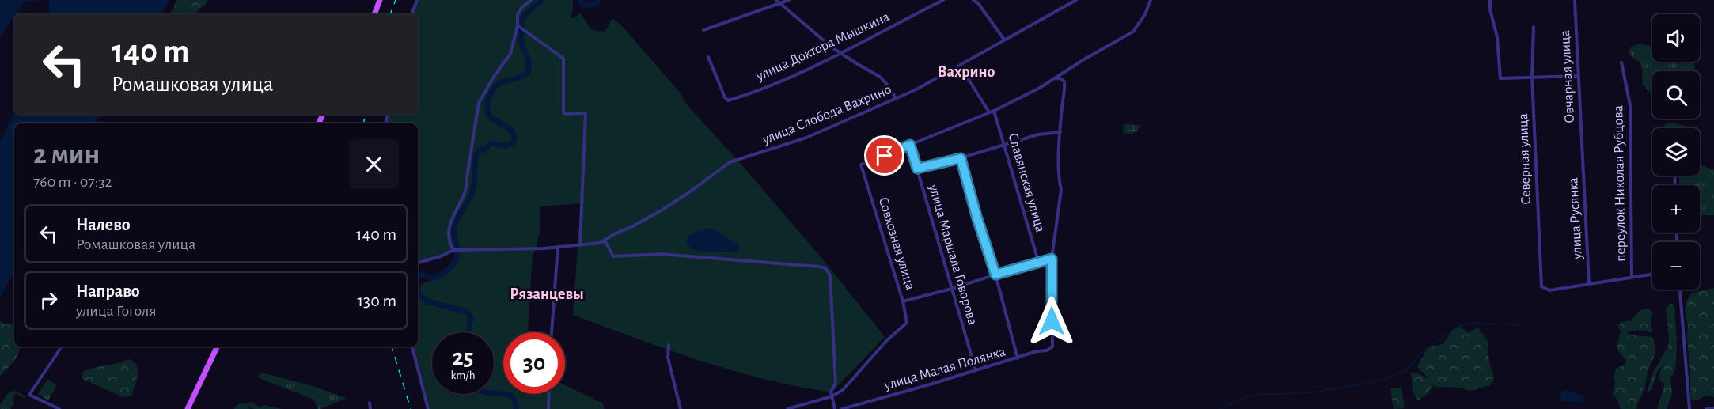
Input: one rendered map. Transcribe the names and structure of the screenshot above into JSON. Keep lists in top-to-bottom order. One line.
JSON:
{"streets":{"street":["улица Доктора Мышкина","Овчарная улица","улица Слобода Вахрино","Северная улица","Славянская улица","переулок Николая Рубцова","улица Русянка","Совхозная улица","улица Маршала Говорова","улица Малая Полянка"]},"crossings":[["Овчарная улица","улица Русянка"],["Северная улица","улица Русянка"],["Совхозная улица","улица Маршала Говорова"],["улица Маршала Говорова","улица Малая Полянка"]],"districts":["Вахрино","Рязанцевы"],"page":{"map_buttons":["+","−"],"turn":["140 m","Ромашковая улица"],"heading":["2 мин","760 m · 07:32"],"list":[{"name":"Налево","note":"Ромашковая улица","value":"140 m"},{"name":"Направо","note":"улица Гоголя","value":"130 m"}],"speed":"25 km/h","limit":"30"}}
